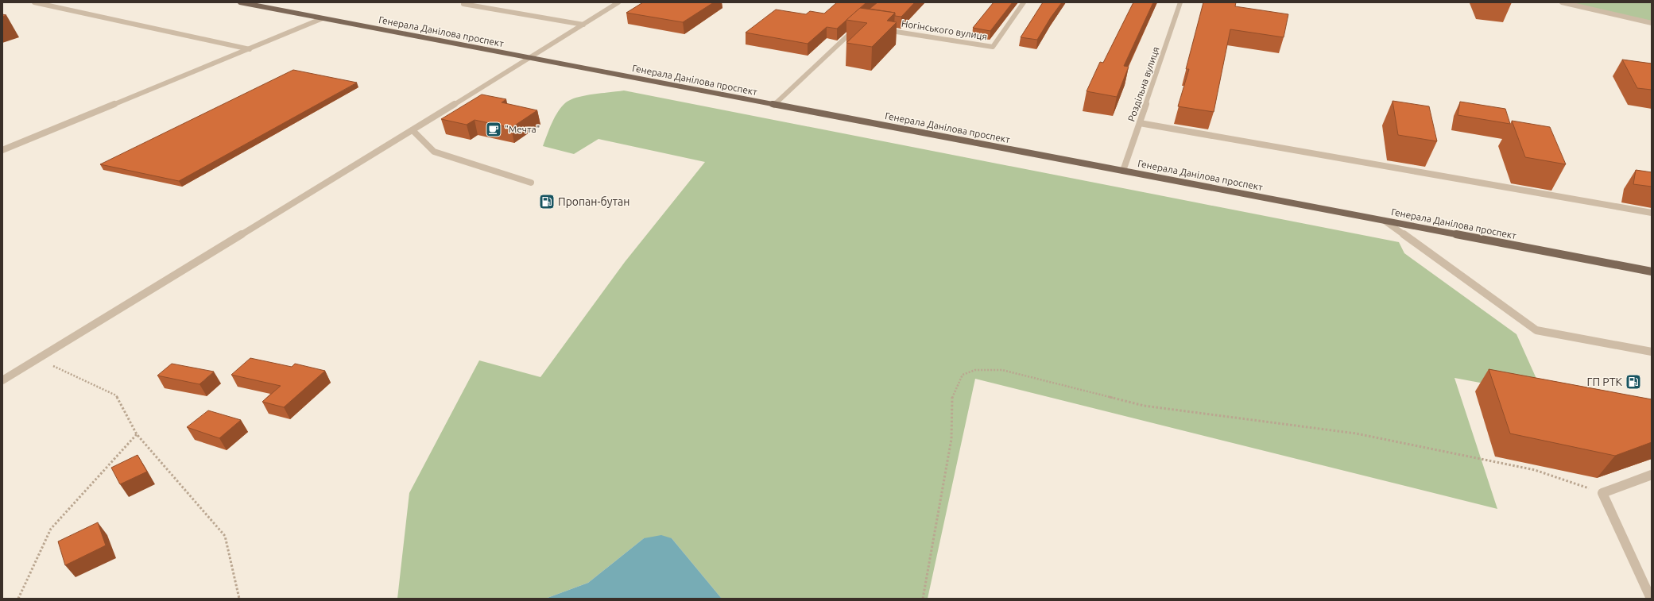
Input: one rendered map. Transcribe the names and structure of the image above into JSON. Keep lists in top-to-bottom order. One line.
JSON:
{"streets":{"main road":["Генерала Данілова проспект"],"street":["Ногінського вулиця","Роздільна вулиця"]},"crossings":[["Генерала Данілова проспект","Роздільна вулиця"]],"places":{"cafe":["\"Мечта\""],"fuel station":["Пропан-бутан","ГП РТК"]}}
